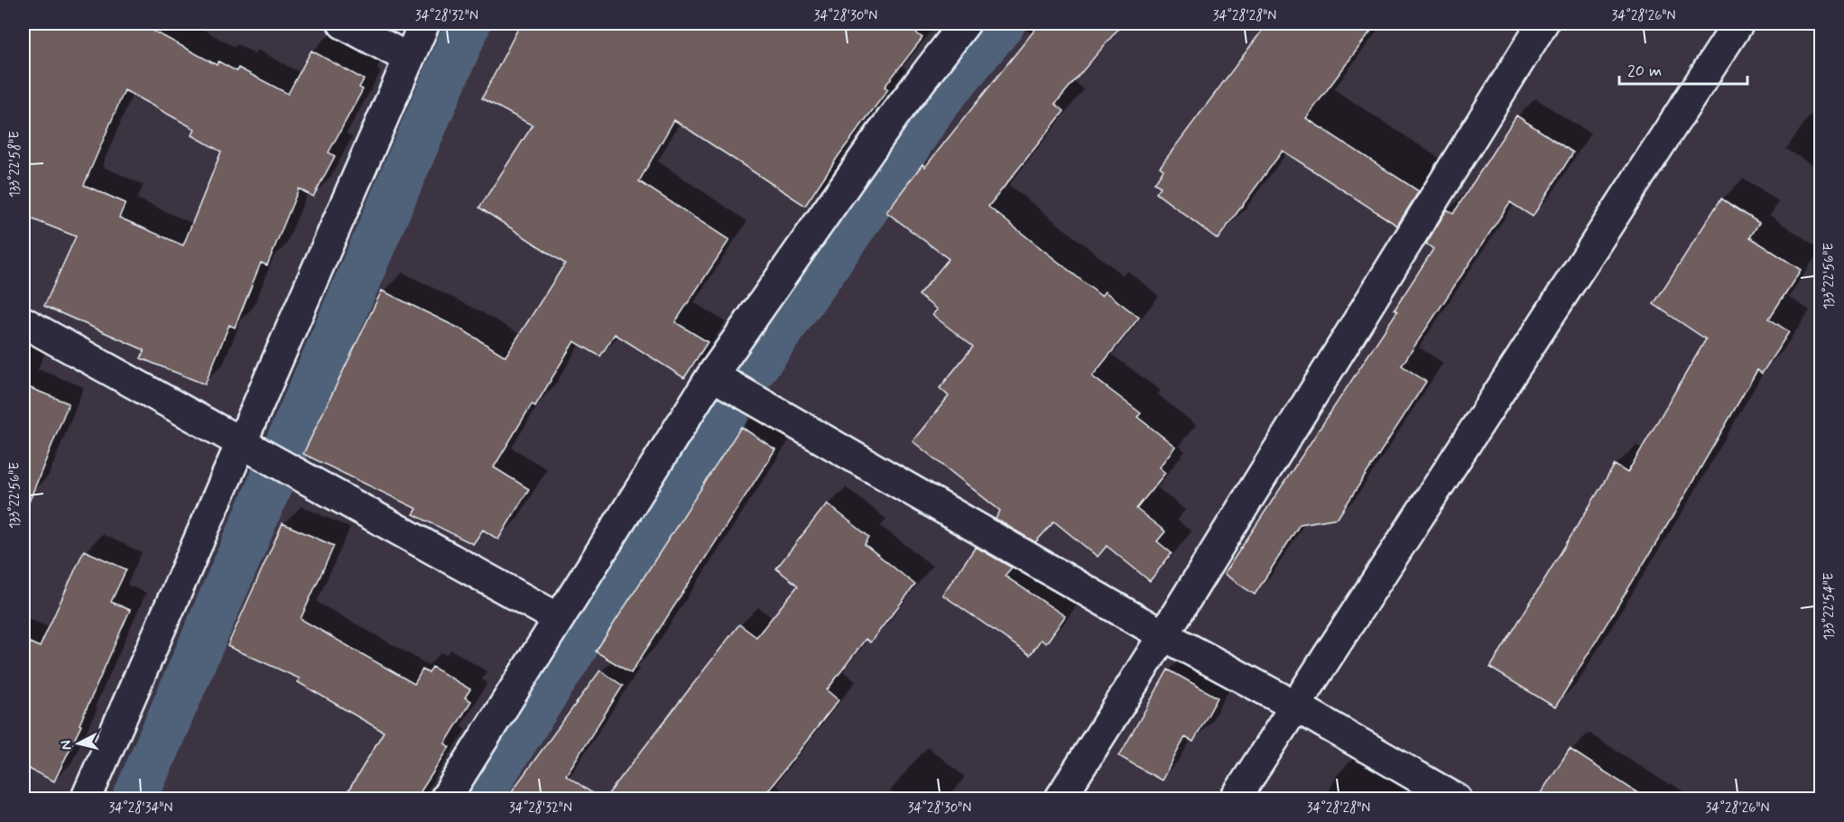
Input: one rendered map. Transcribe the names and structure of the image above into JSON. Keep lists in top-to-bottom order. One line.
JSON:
{"scale_bar":"20 m","north":"left","coordinates":["34°28'32\"N","34°28'30\"N","34°28'28\"N","34°28'26\"N","133°22'58\"E","133°22'56\"E","133°22'54\"E","34°28'34\"N"]}
